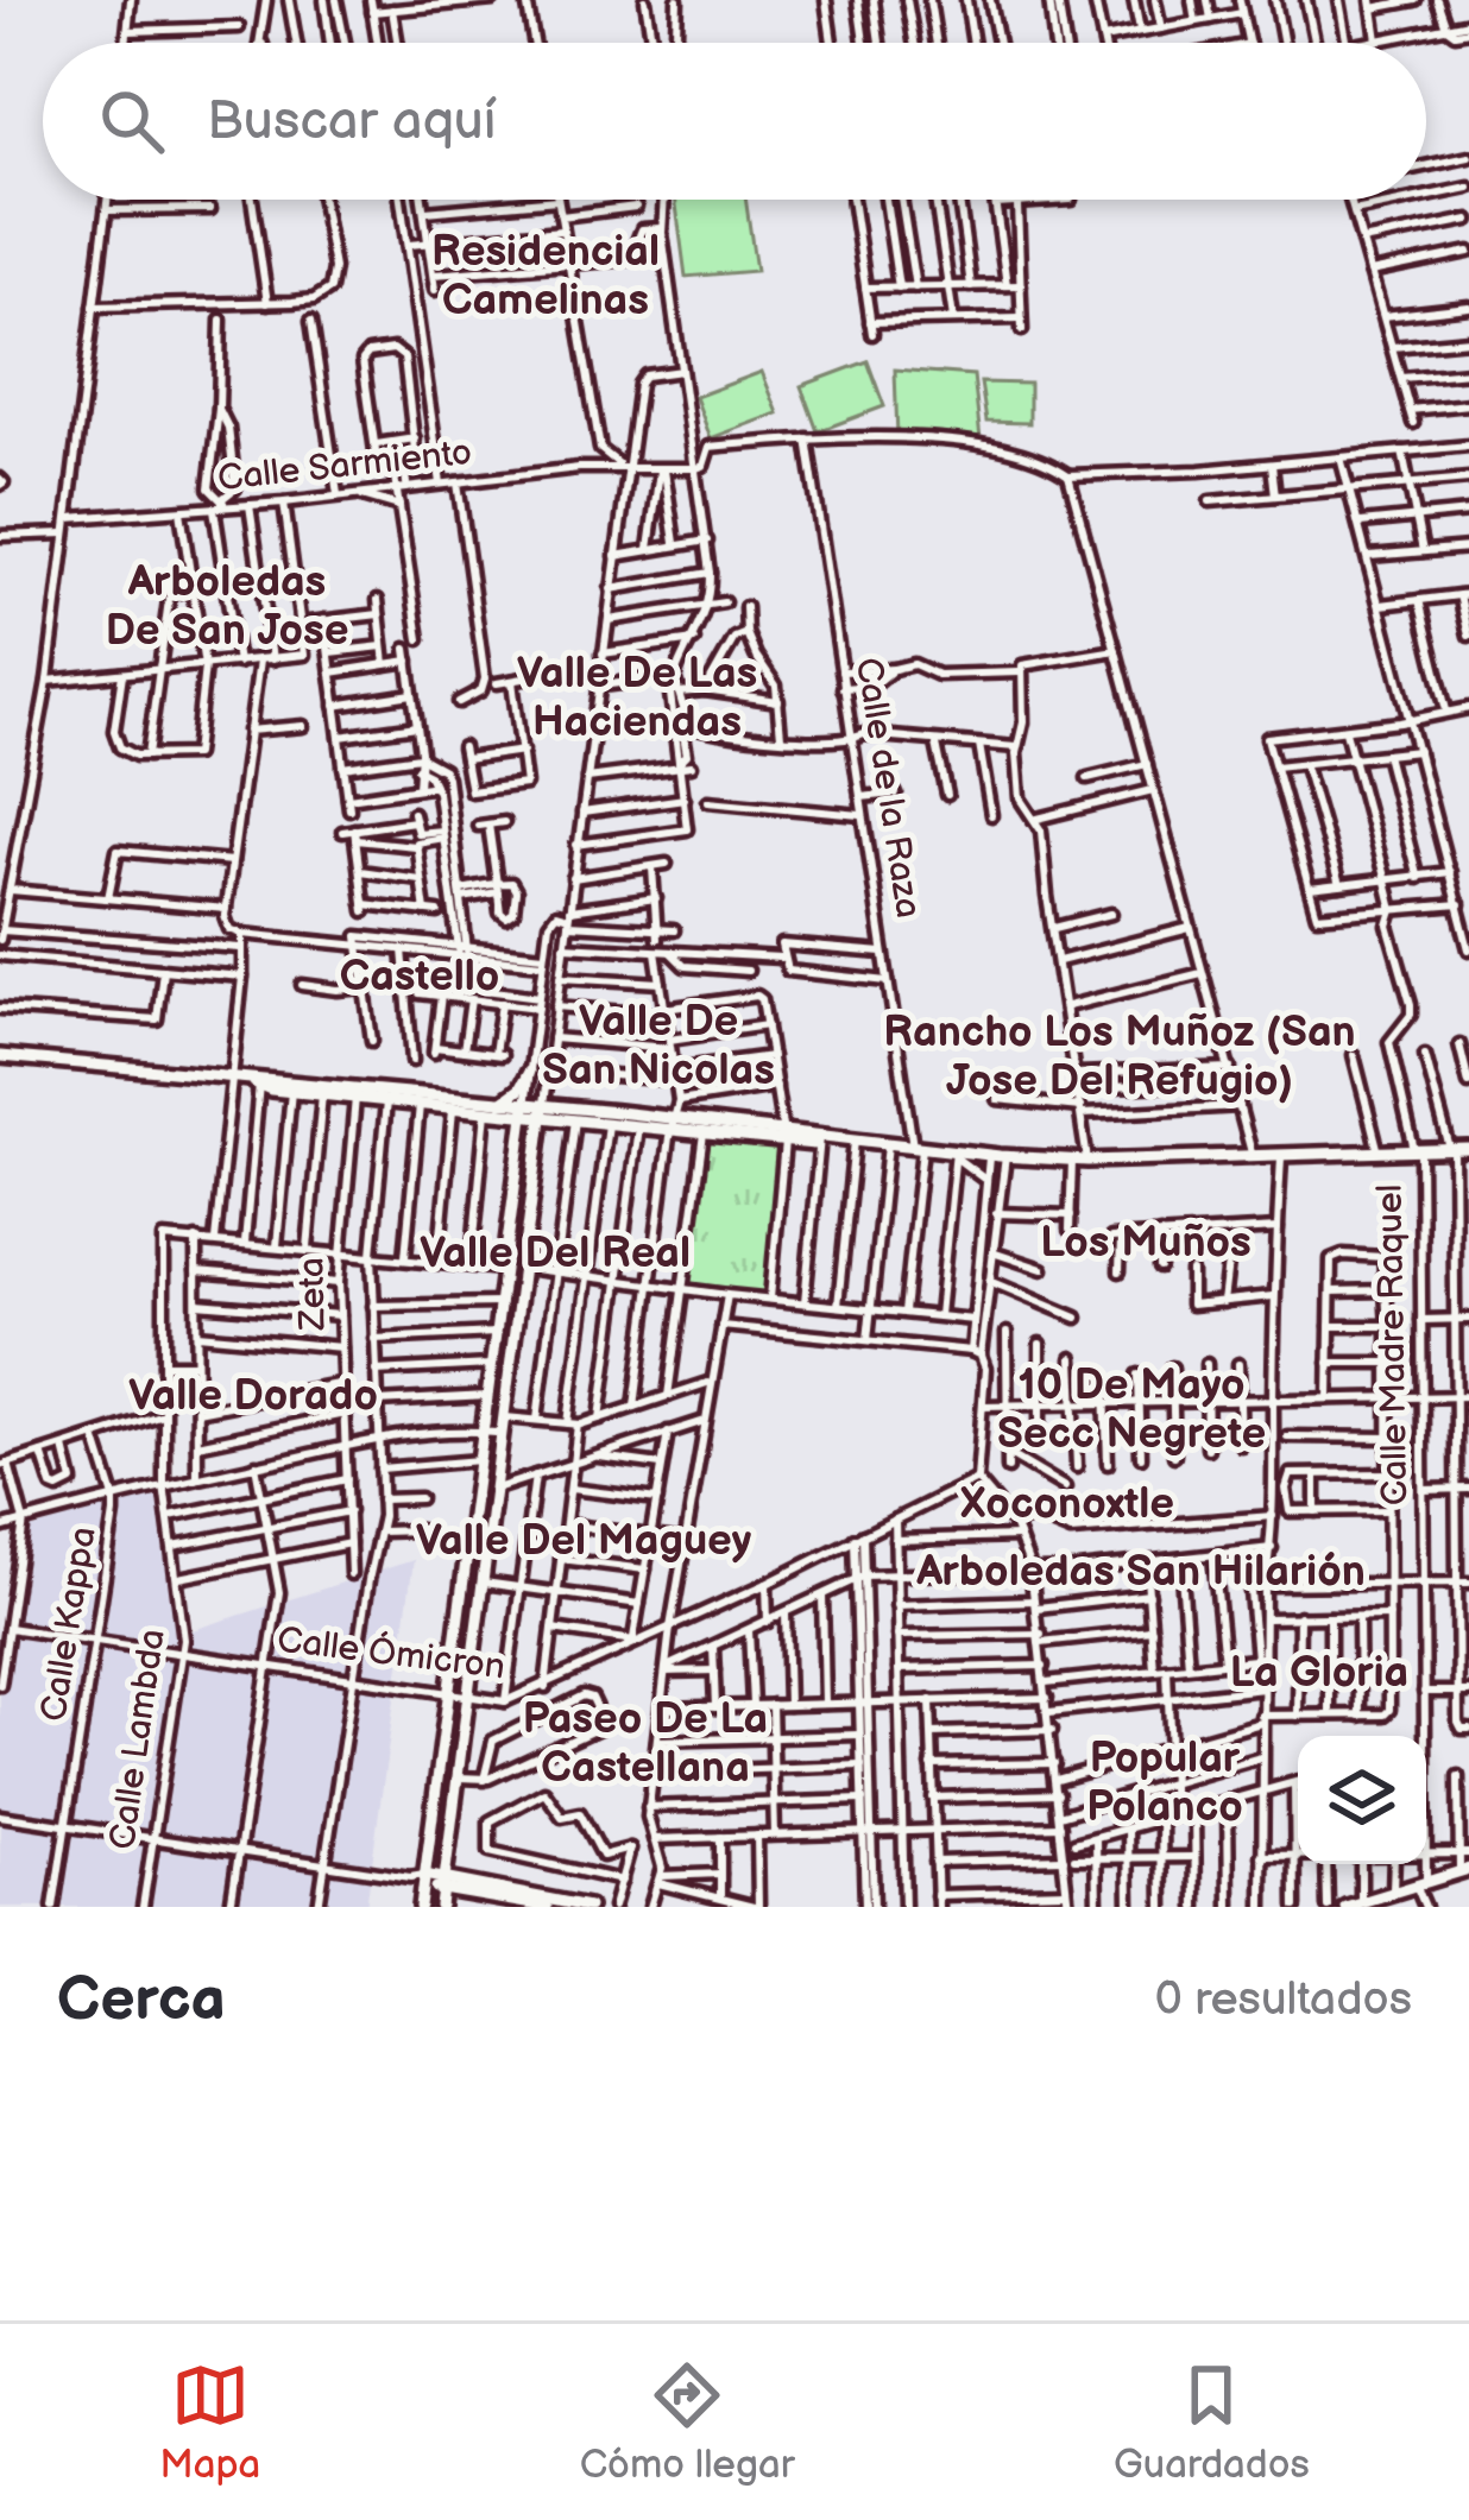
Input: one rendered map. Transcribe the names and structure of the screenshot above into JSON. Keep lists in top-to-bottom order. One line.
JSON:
{"streets":{"street":["Calle Sarmiento","Calle de la Raza","Zeta","Calle Madre Raquel","Calle Kappa","Calle Ómicron","Calle Lambda"]},"crossings":[["Calle Sarmiento","Calle de la Raza"],["Calle Kappa","Calle Ómicron"],["Calle Ómicron","Calle Lambda"]],"districts":["Residencial Camelinas","Arboledas De San Jose","Valle De Las Haciendas","Castello","Valle De San Nicolas","Rancho Los Muñoz (San Jose Del Refugio)","Los Muños","Valle Del Real","10 De Mayo Secc Negrete","Valle Dorado","Xoconoxtle","Valle Del Maguey","Arboledas San Hilarión","La Gloria","Paseo De La Castellana","Popular Polanco"],"page":{"search":"Buscar aquí","heading":["Cerca","0 resultados"],"nav":["Mapa","Cómo llegar","Guardados"]}}
